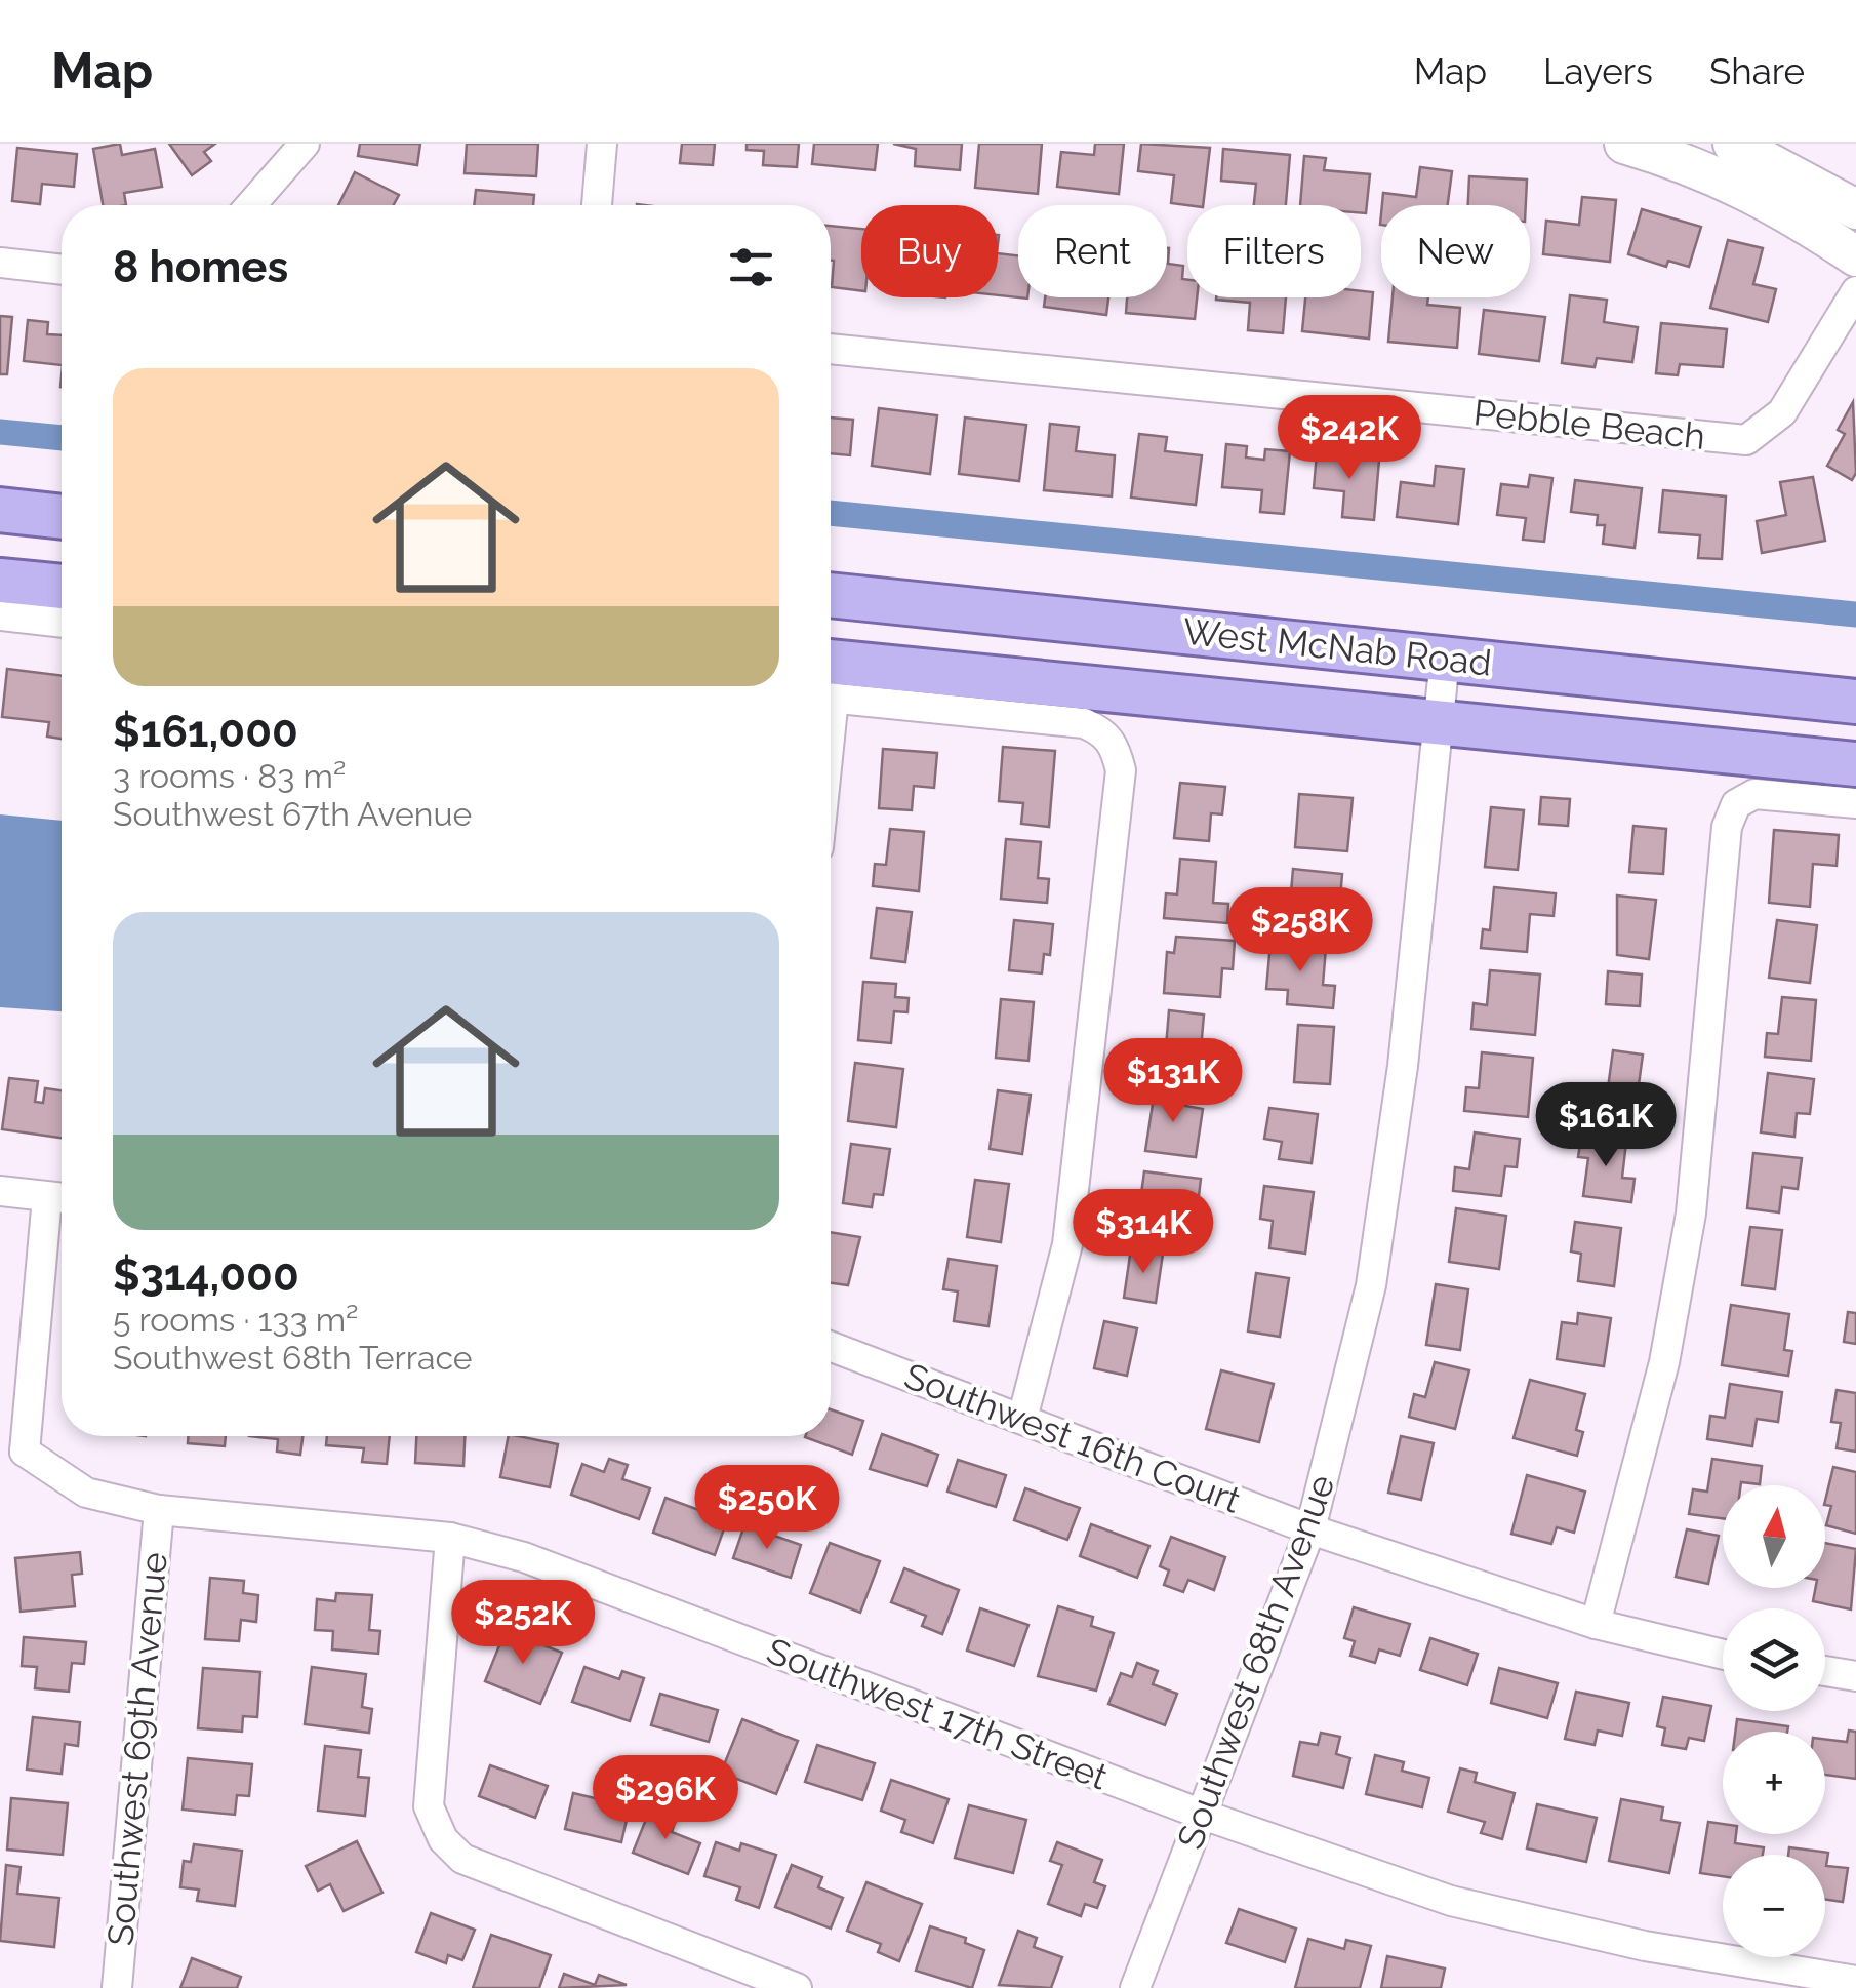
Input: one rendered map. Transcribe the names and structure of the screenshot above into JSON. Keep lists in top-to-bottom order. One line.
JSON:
{"streets":{"main road":["West McNab Road"],"street":["Pebble Beach","Southwest 16th Court","Southwest 68th Avenue","Southwest 17th Street","Southwest 69th Avenue"]},"crossings":[["West McNab Road","Southwest 68th Avenue"],["Southwest 16th Court","Southwest 68th Avenue"],["Southwest 68th Avenue","Southwest 17th Street"],["Southwest 17th Street","Southwest 69th Avenue"]],"north":"top","page":{"header":"Map","nav":["Map","Layers","Share"],"chip":["Buy","Rent","Filters","New"],"heading":"8 homes","list":[{"name":"$161,000","note":"3 rooms · 83 m² · Southwest 67th Avenue"},{"name":"$314,000","note":"5 rooms · 133 m² · Southwest 68th Terrace"}],"price":["$242K","$258K","$131K","$161K","$314K","$250K","$252K","$296K"],"map_buttons":["+","−"]}}
